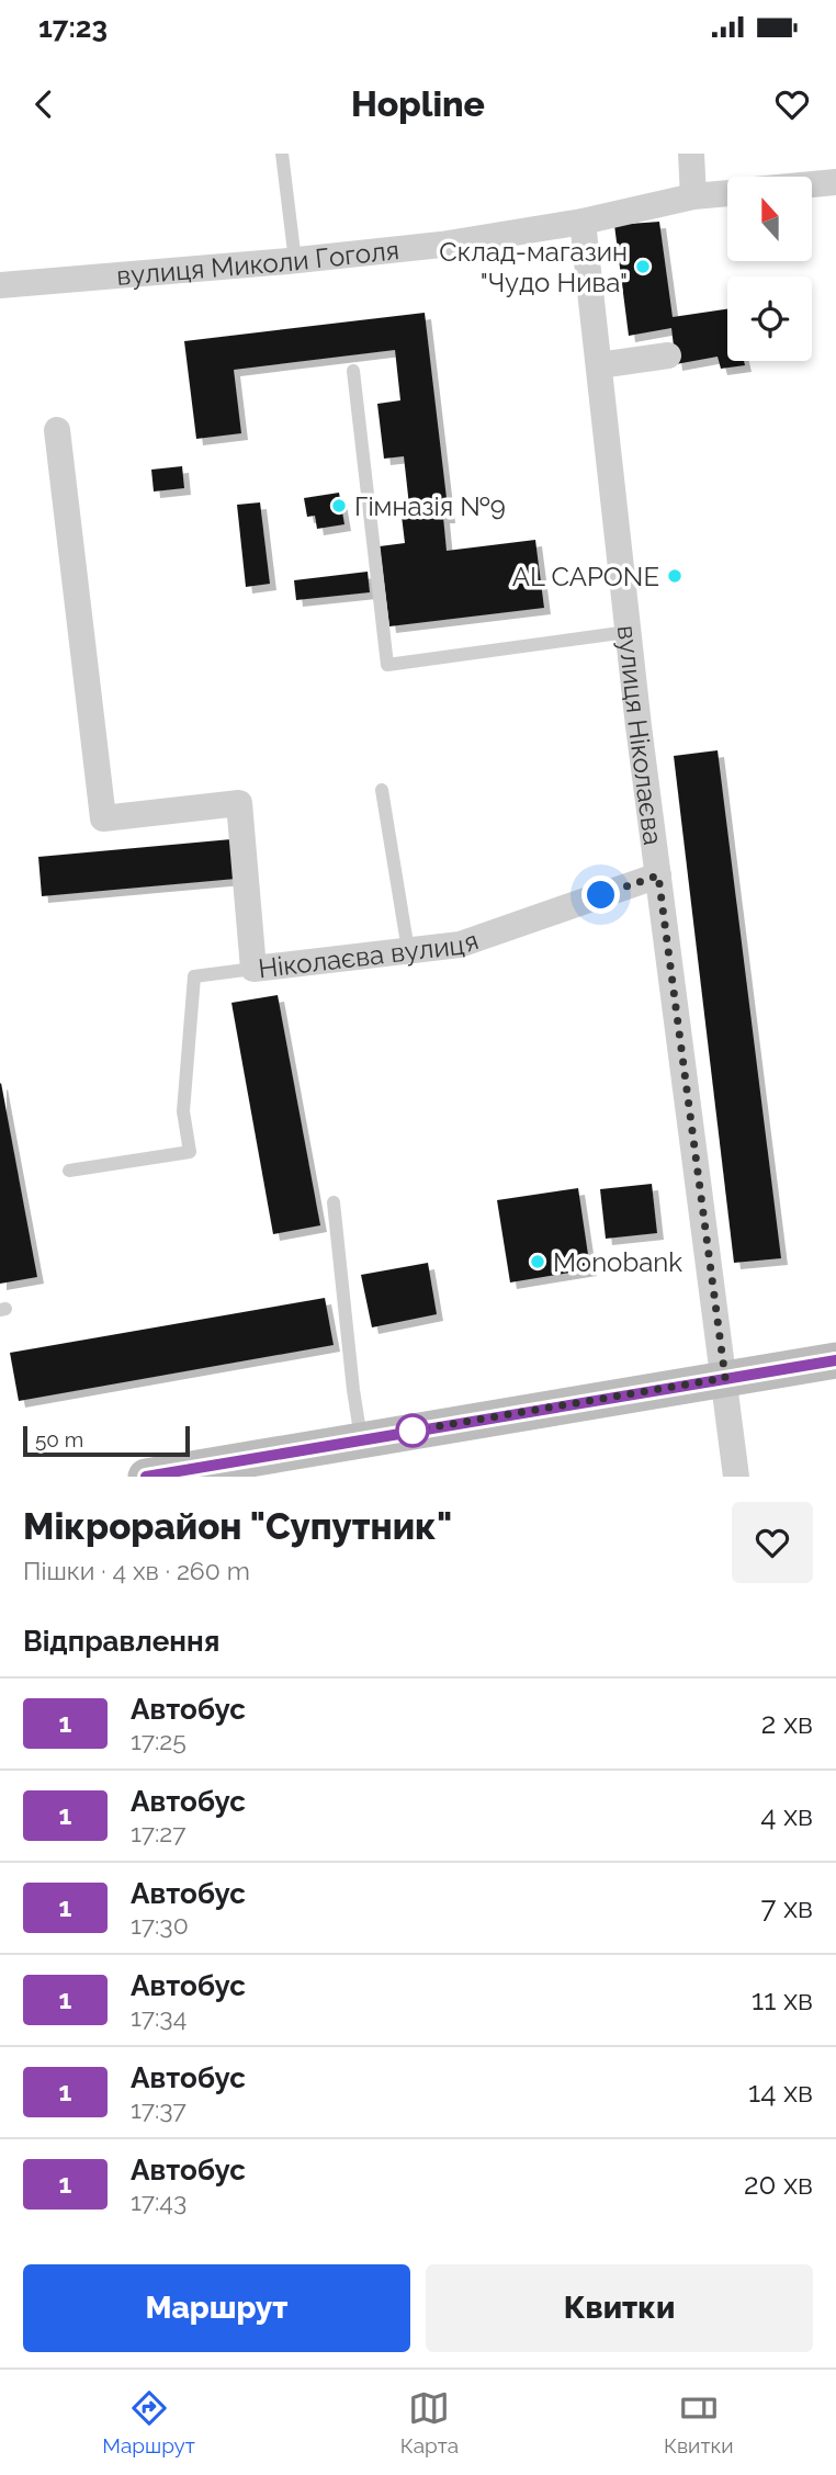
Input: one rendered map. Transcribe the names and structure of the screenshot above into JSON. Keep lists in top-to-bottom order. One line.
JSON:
{"streets":{"street":["вулиця Миколи Гоголя","вулиця Ніколаєва","Ніколаєва вулиця"]},"crossings":[["вулиця Миколи Гоголя","вулиця Ніколаєва"],["вулиця Ніколаєва","Ніколаєва вулиця"]],"places":["Склад-магазин \"Чудо Нива\"","Гімназія №9","AL CAPONE","Monobank"],"lines":["bus line 1"],"scale_bar":"50 m","north":"top","page":{"status":"17:23","header":"Hopline","scale":"50 m","heading":[["Мікрорайон \"Супутник\"","Пішки · 4 хв · 260 m"],"Відправлення"],"list":[{"mark":"1","name":"Автобус","note":"17:25","value":"2 хв"},{"mark":"1","name":"Автобус","note":"17:27","value":"4 хв"},{"mark":"1","name":"Автобус","note":"17:30","value":"7 хв"},{"mark":"1","name":"Автобус","note":"17:34","value":"11 хв"},{"mark":"1","name":"Автобус","note":"17:37","value":"14 хв"},{"mark":"1","name":"Автобус","note":"17:43","value":"20 хв"}],"buttons":["Маршрут","Квитки"],"tabs":["Маршрут","Карта","Квитки"]}}
